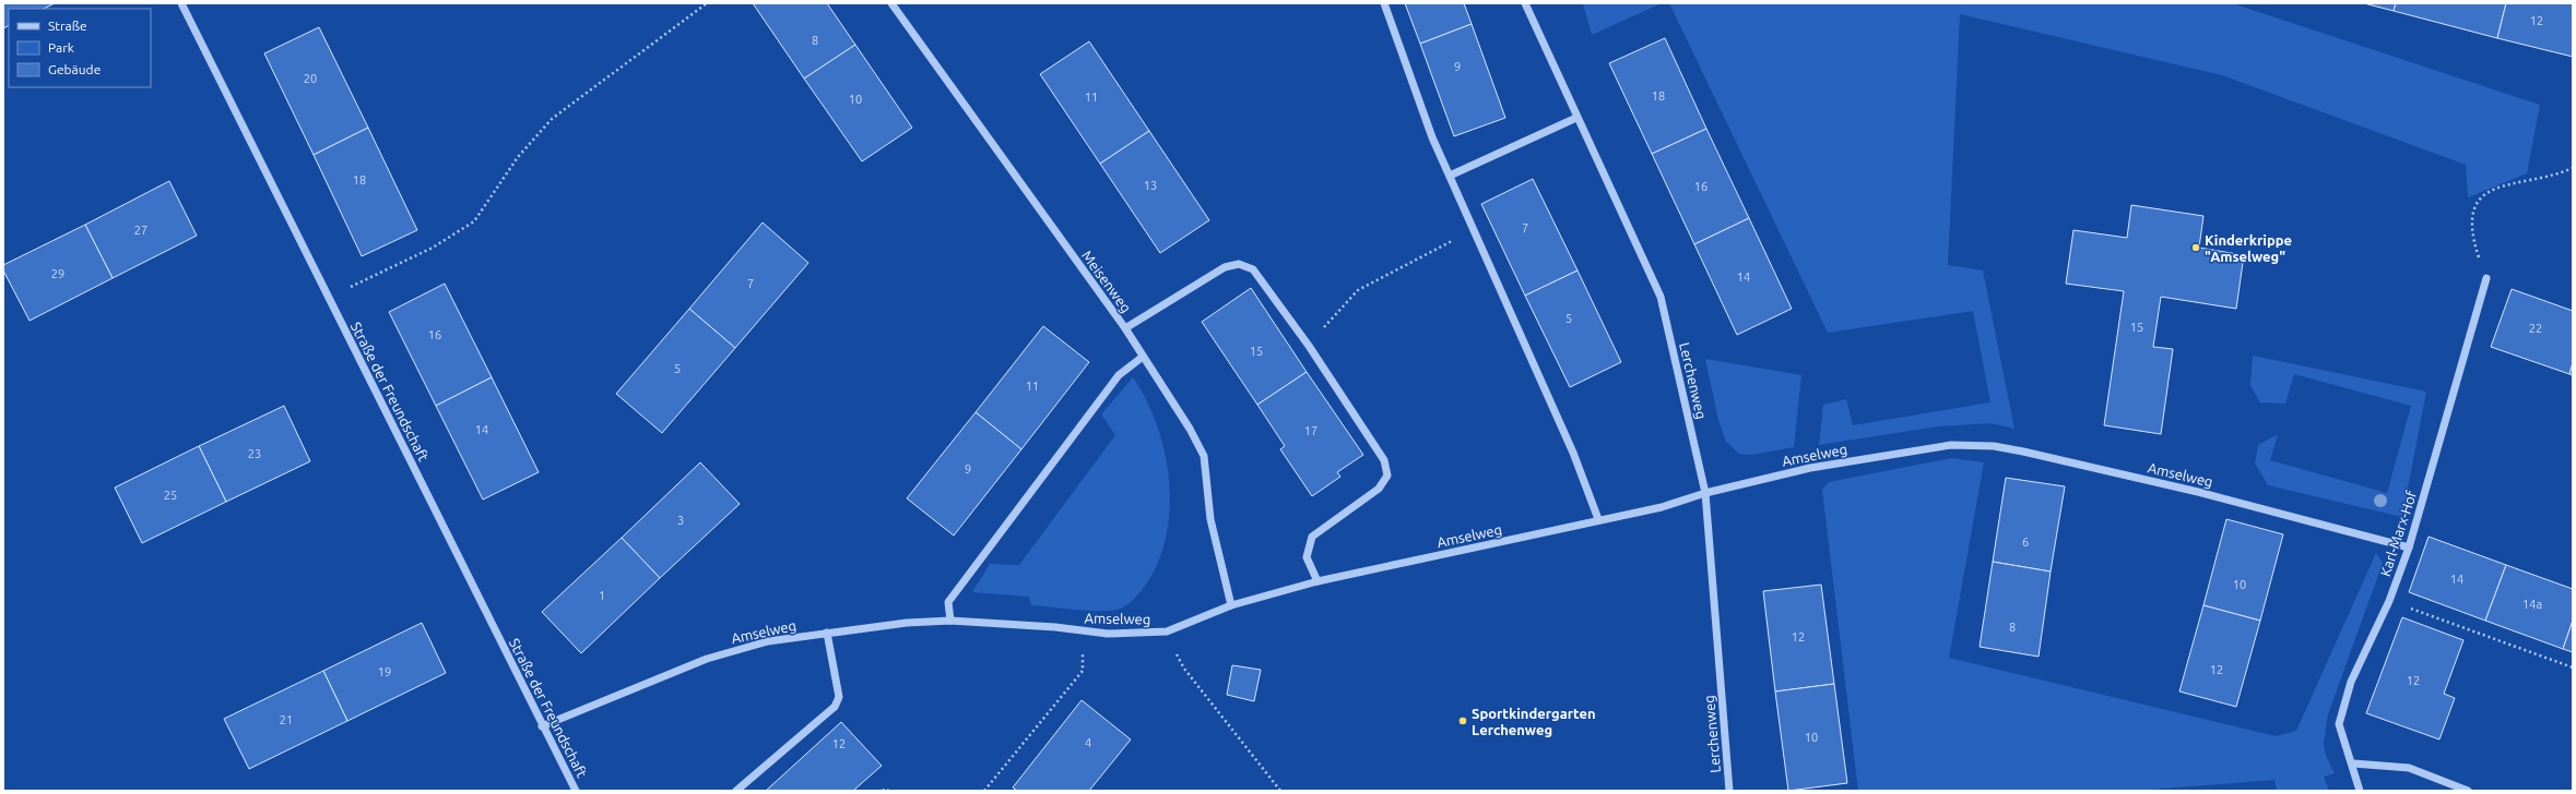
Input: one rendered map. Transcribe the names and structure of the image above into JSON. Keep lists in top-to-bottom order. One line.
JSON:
{"streets":{"street":["Meisenweg","Lerchenweg","Straße der Freundschaft","Amselweg","Karl-Marx-Hof"]},"crossings":[["Meisenweg","Amselweg"],["Lerchenweg","Amselweg"],["Straße der Freundschaft","Amselweg"],["Amselweg","Karl-Marx-Hof"]],"places":["Kinderkrippe \"Amselweg\"","Sportkindergarten Lerchenweg"],"house_numbers":["12","8","9","20","18","11","10","18","13","16","7","27","29","14","7","5","15","22","16","15","5","11","14","17","23","9","25","3","6","14","10","1","14a","8","12","12","19","12","21","10","4","12"],"legend":["Straße","Park","Gebäude"]}
